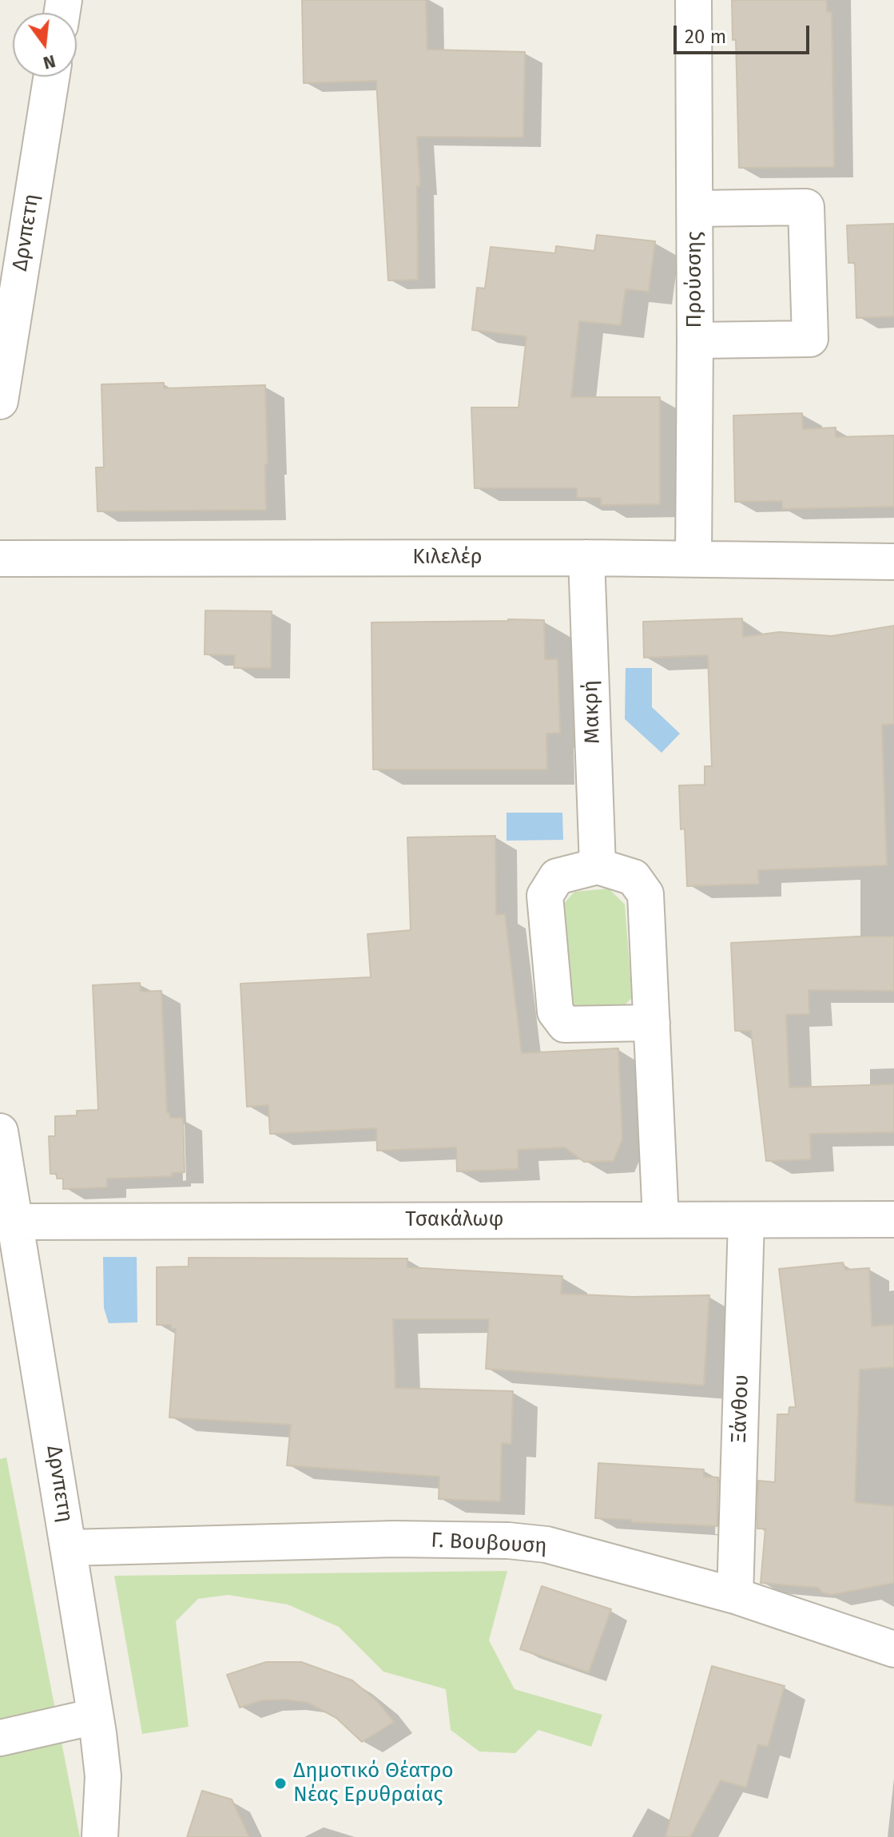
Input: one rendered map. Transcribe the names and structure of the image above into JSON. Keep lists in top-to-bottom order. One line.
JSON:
{"streets":{"street":["Δρνπετη","Προύσσης","Κιλελέρ","Μακρή","Τσακάλωφ","Ξάνθου","Γ. Βουβουση"]},"crossings":[["Δρνπετη","Τσακάλωφ"],["Δρνπετη","Γ. Βουβουση"],["Προύσσης","Κιλελέρ"],["Κιλελέρ","Μακρή"],["Τσακάλωφ","Ξάνθου"],["Ξάνθου","Γ. Βουβουση"]],"places":["Δημοτικό Θέατρο Νέας Ερυθραίας"],"scale_bar":"20 m","north":"bottom"}
